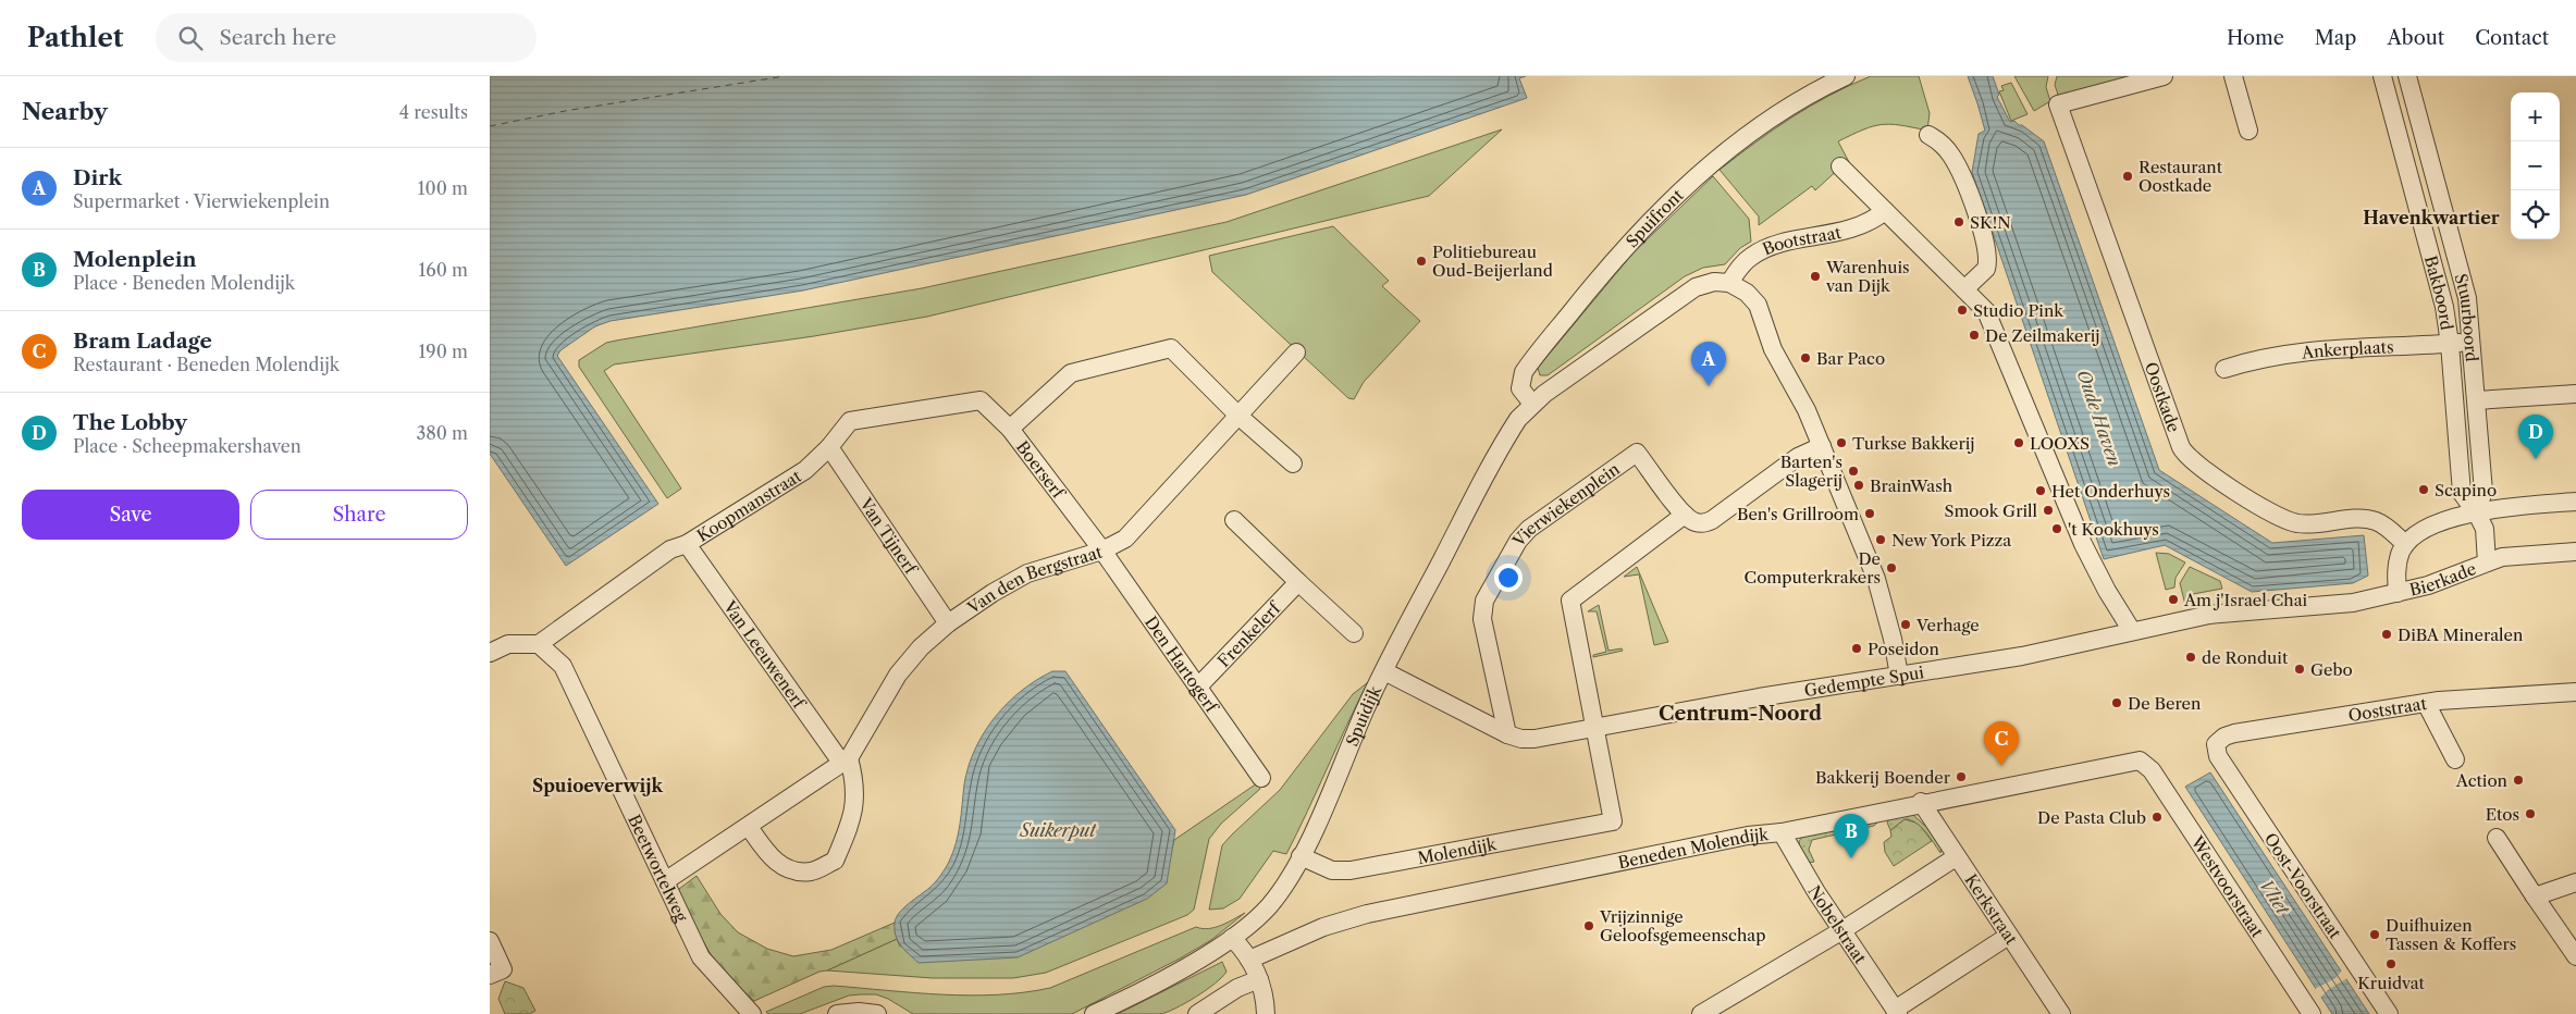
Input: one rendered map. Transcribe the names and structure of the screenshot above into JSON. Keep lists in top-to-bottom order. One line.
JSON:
{"streets":{"street":["Spuifront","Bootstraat","Bakboord","Stuurboord","Ankerplaats","Oostkade","Boerserf","Koopmanstraat","Vierwiekenplein","Van Tijnerf","Bierkade","Van den Bergstraat","Frenkelerf","Van Leeuwenerf","Den Hartogerf","Gedempte Spui","Ooststraat","Spuidijk","Beneden Molendijk","Molendijk","Beetwortelweg","Oost-Voorstraat","Westvoorstraat","Kerkstraat","Nobelstraat"]},"crossings":[["Spuifront","Spuidijk"],["Bootstraat","Spuidijk"],["Bakboord","Stuurboord"],["Bakboord","Ankerplaats"],["Stuurboord","Ankerplaats"],["Oostkade","Bierkade"],["Boerserf","Koopmanstraat"],["Boerserf","Van den Bergstraat"],["Boerserf","Den Hartogerf"],["Koopmanstraat","Van Tijnerf"],["Koopmanstraat","Van Leeuwenerf"],["Koopmanstraat","Beetwortelweg"],["Vierwiekenplein","Gedempte Spui"],["Van Tijnerf","Van den Bergstraat"],["Bierkade","Gedempte Spui"],["Van den Bergstraat","Van Leeuwenerf"],["Van den Bergstraat","Den Hartogerf"],["Van den Bergstraat","Beetwortelweg"],["Frenkelerf","Den Hartogerf"],["Gedempte Spui","Spuidijk"],["Gedempte Spui","Molendijk"],["Ooststraat","Oost-Voorstraat"],["Spuidijk","Molendijk"],["Beneden Molendijk","Westvoorstraat"],["Beneden Molendijk","Kerkstraat"],["Beneden Molendijk","Nobelstraat"]],"districts":["Havenkwartier","Centrum-Noord","Spuioeverwijk"],"water":["Oude Haven","Suikerput","Vliet"],"places":["Restaurant Oostkade","SK!N","Politiebureau Oud-Beijerland","Warenhuis van Dijk","Studio Pink","De Zeilmakerij","Bar Paco","Turkse Bakkerij","LOOXS","Barten's Slagerij","BrainWash","Scapino","Het Onderhuys","Smook Grill","Ben's Grillroom","'t Kookhuys","New York Pizza","De Computerkrakers","Am j'Israel Chai","Verhage","DiBA Mineralen","Poseidon","de Ronduit","Gebo","De Beren","Bakkerij Boender","Action","Etos","De Pasta Club","Vrijzinnige Geloofsgemeenschap","Duifhuizen Tassen & Koffers","Kruidvat"],"page":{"header":"Pathlet","search":"Search here","nav":["Home","Map","About","Contact"],"heading":["Nearby","4 results"],"map_buttons":["+","−"],"list":[{"mark":"A","name":"Dirk","note":"Supermarket · Vierwiekenplein","value":"100 m"},{"mark":"B","name":"Molenplein","note":"Place · Beneden Molendijk","value":"160 m"},{"mark":"C","name":"Bram Ladage","note":"Restaurant · Beneden Molendijk","value":"190 m"},{"mark":"D","name":"The Lobby","note":"Place · Scheepmakershaven","value":"380 m"}],"pins":["A","D","C","B"],"buttons":["Save","Share"]}}
